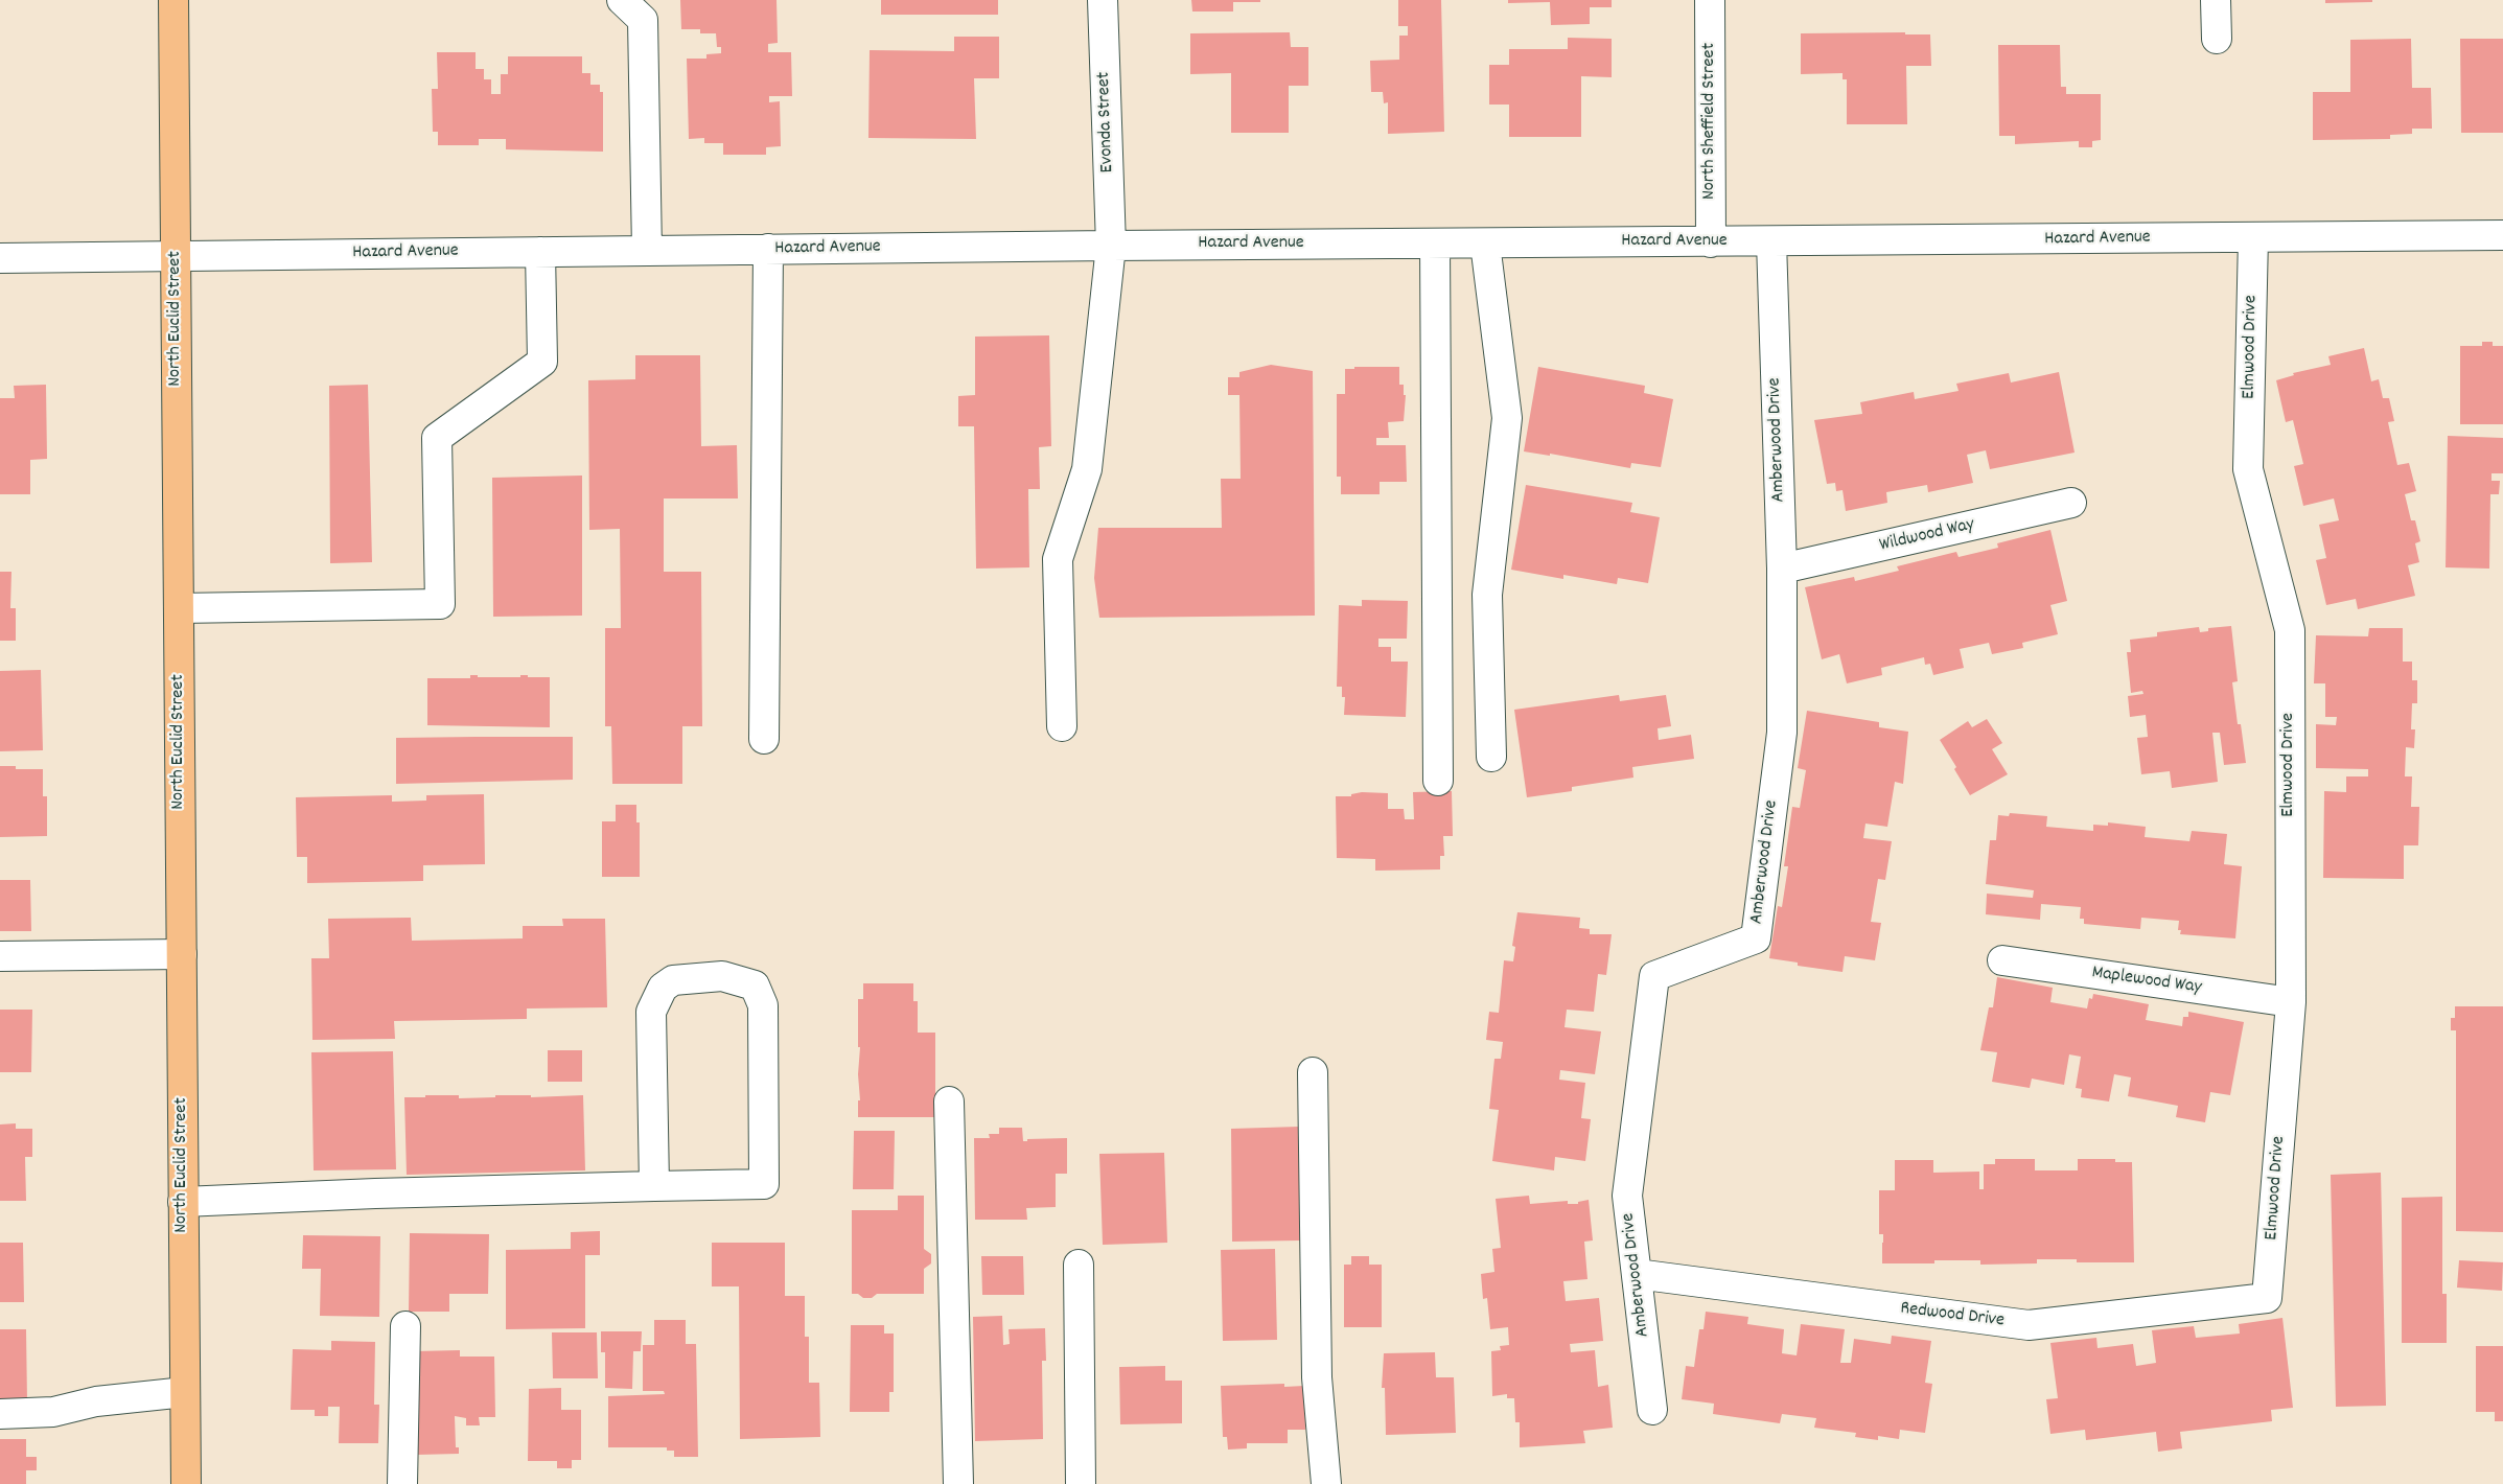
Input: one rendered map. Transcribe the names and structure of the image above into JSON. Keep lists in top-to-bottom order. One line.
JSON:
{"streets":{"main road":["North Euclid Street"],"street":["North Sheffield Street","Evonda Street","Hazard Avenue","Elmwood Drive","Amberwood Drive","Wildwood Way","Maplewood Way","Redwood Drive"]},"crossings":[["North Sheffield Street","Hazard Avenue"],["Evonda Street","Hazard Avenue"],["Hazard Avenue","North Euclid Street"],["Hazard Avenue","Elmwood Drive"],["Hazard Avenue","Amberwood Drive"],["Elmwood Drive","Maplewood Way"],["Elmwood Drive","Redwood Drive"],["Amberwood Drive","Wildwood Way"],["Amberwood Drive","Redwood Drive"]]}
